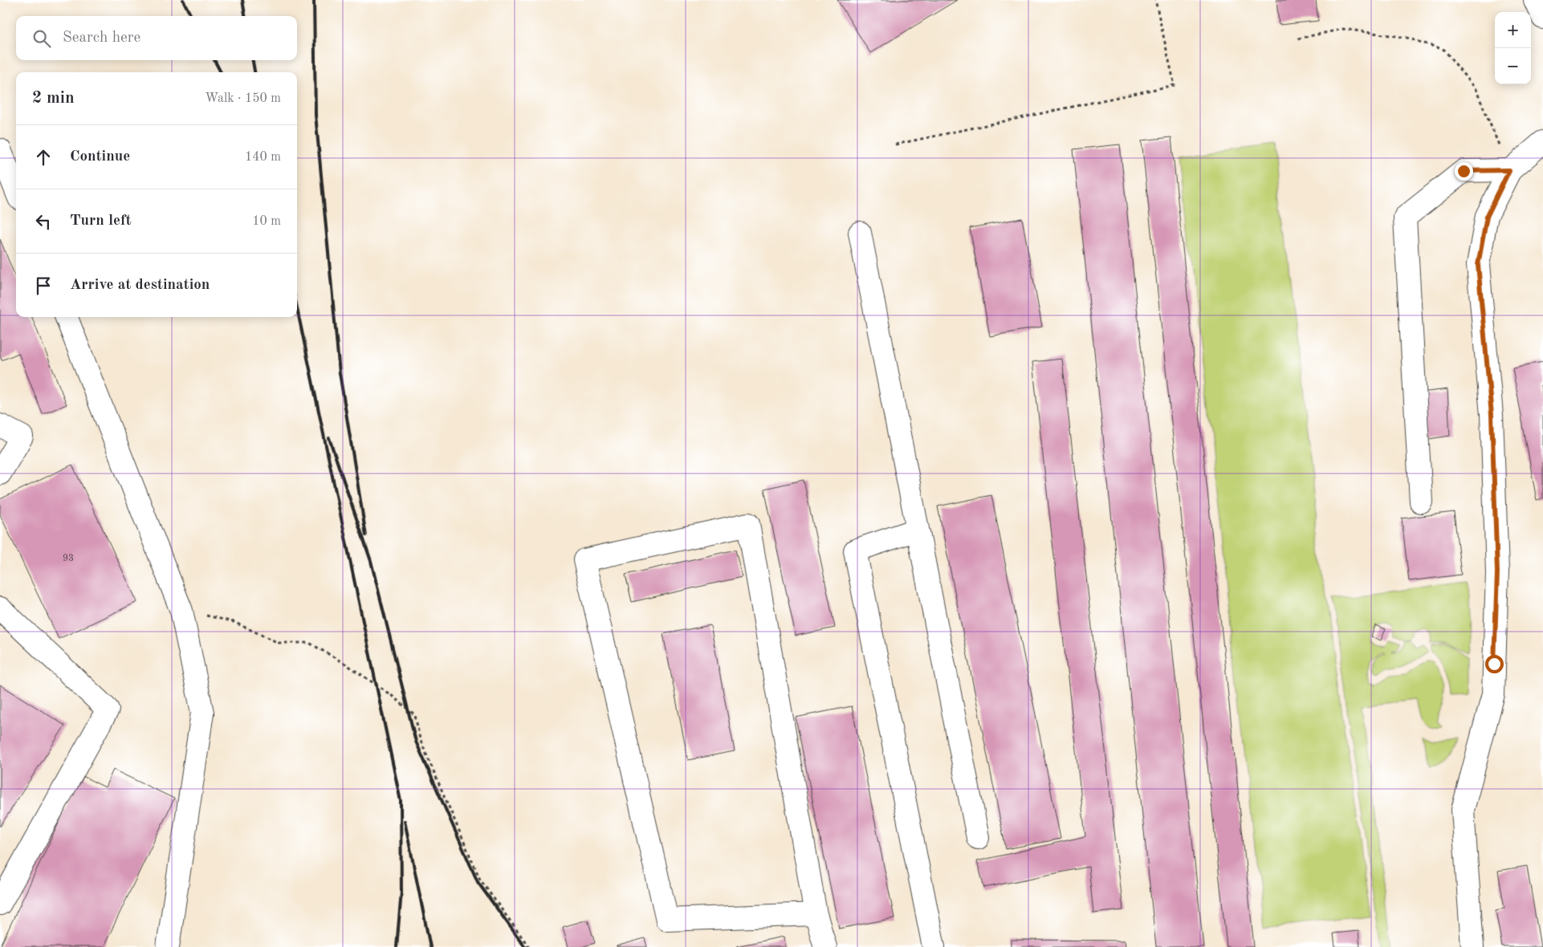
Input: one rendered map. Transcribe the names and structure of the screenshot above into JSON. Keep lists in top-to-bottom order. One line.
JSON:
{"house_numbers":["93"],"page":{"map_buttons":["+","−"],"search":"Search here","heading":["2 min","Walk · 150 m"],"list":[["Continue","140 m"],["Turn left","10 m"],"Arrive at destination"]}}
